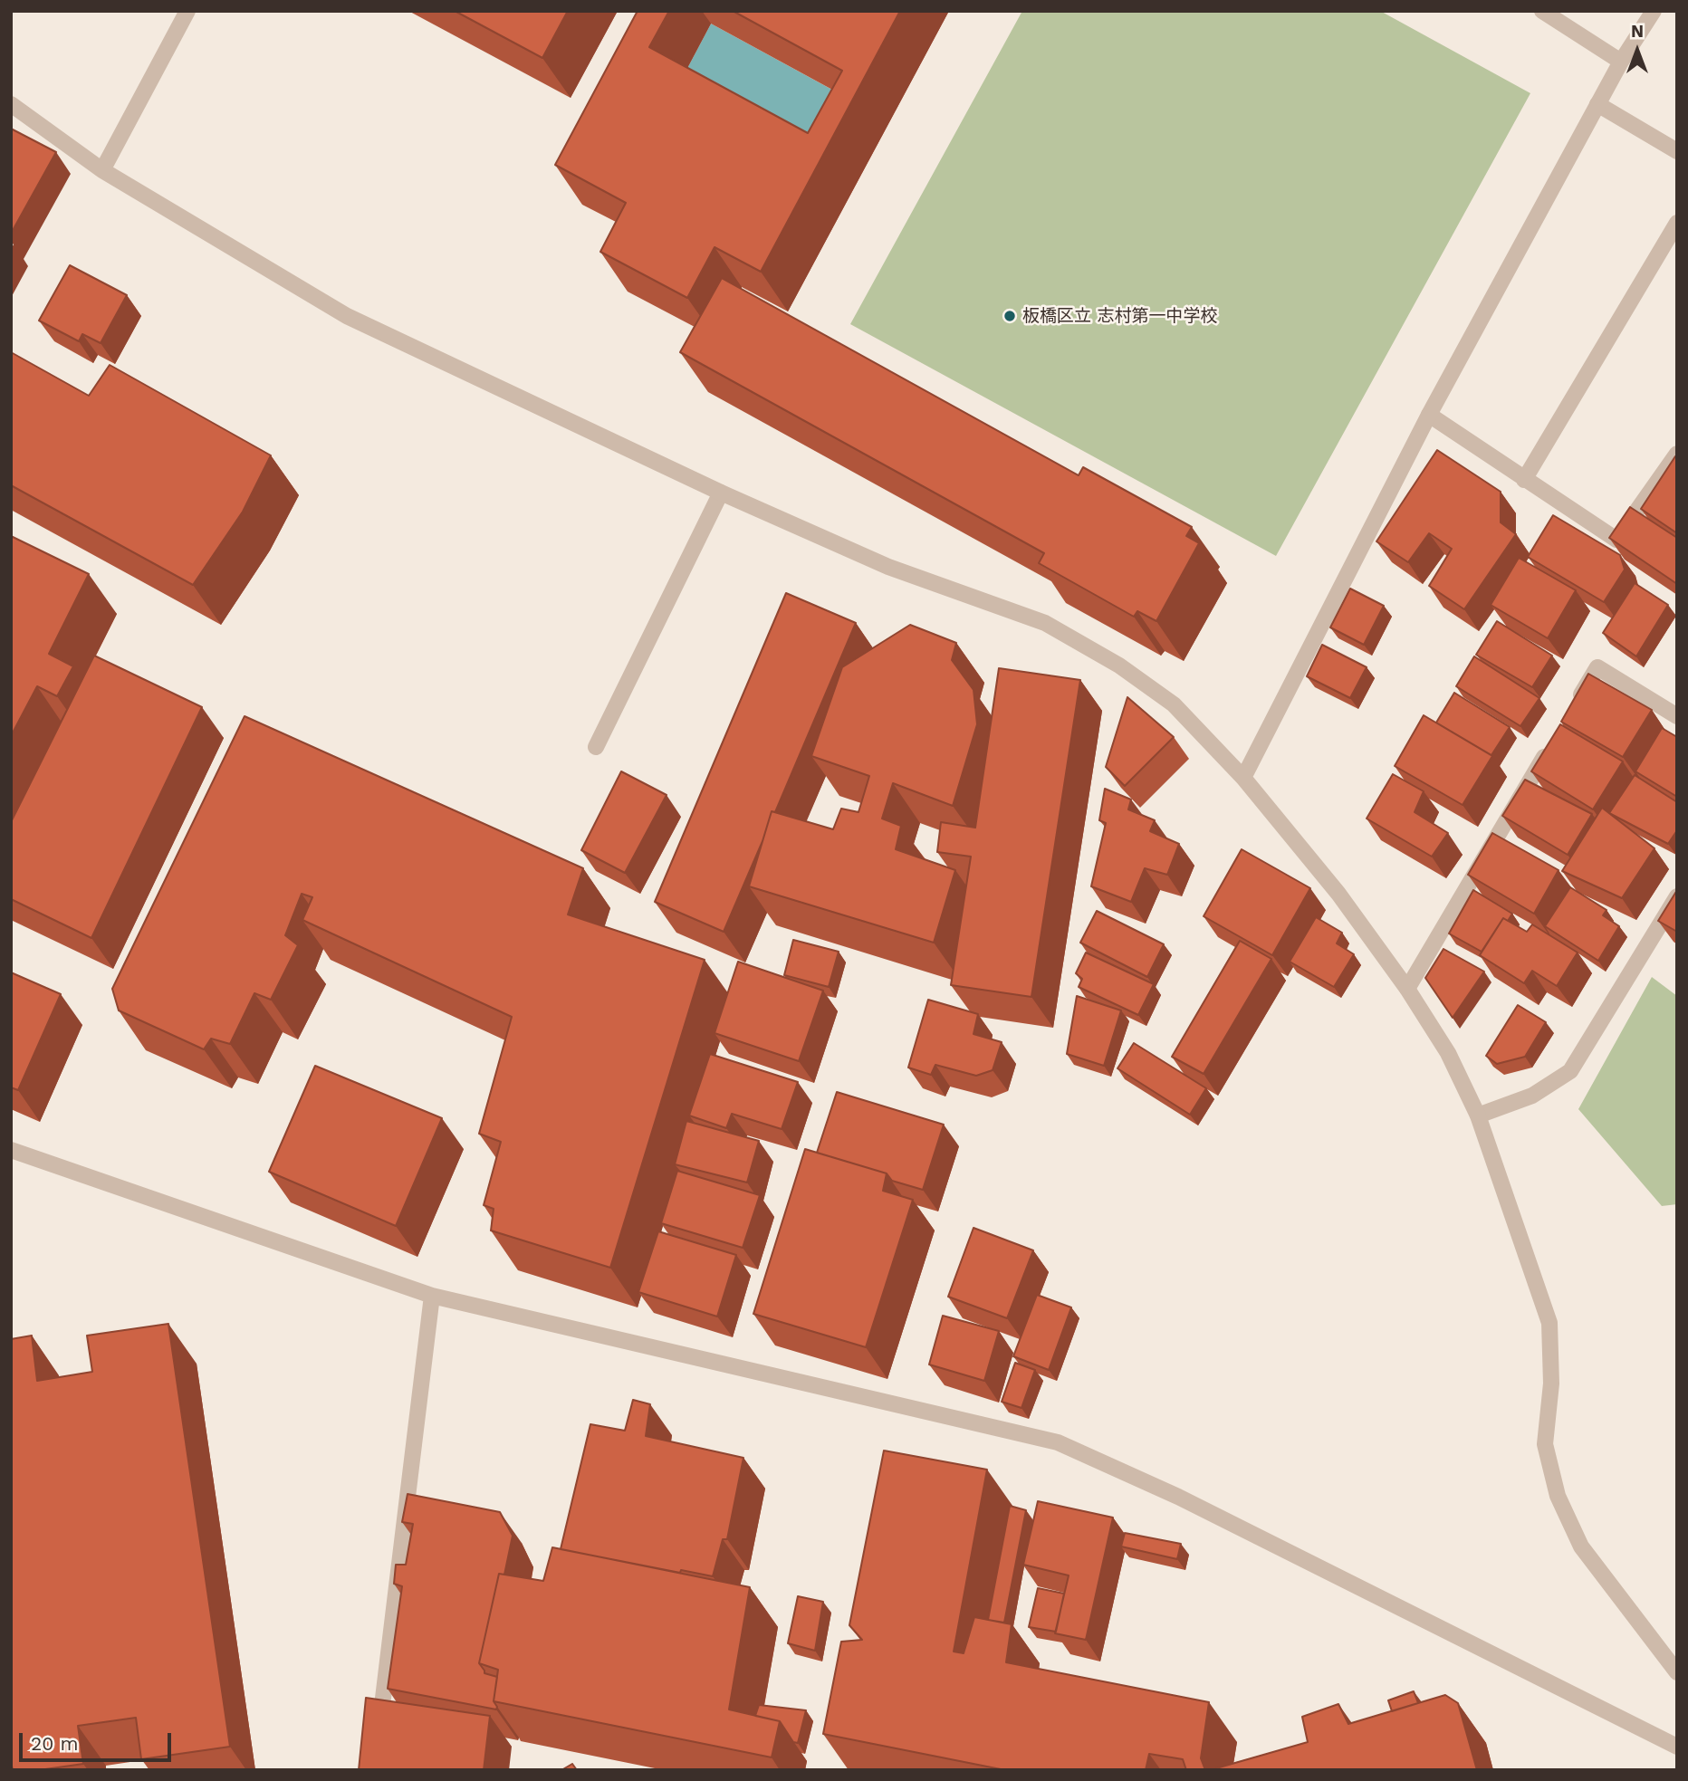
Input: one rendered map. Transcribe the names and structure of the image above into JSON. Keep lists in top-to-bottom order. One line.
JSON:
{"places":["板橋区立 志村第一中学校"],"scale_bar":"20 m","north":"top"}
